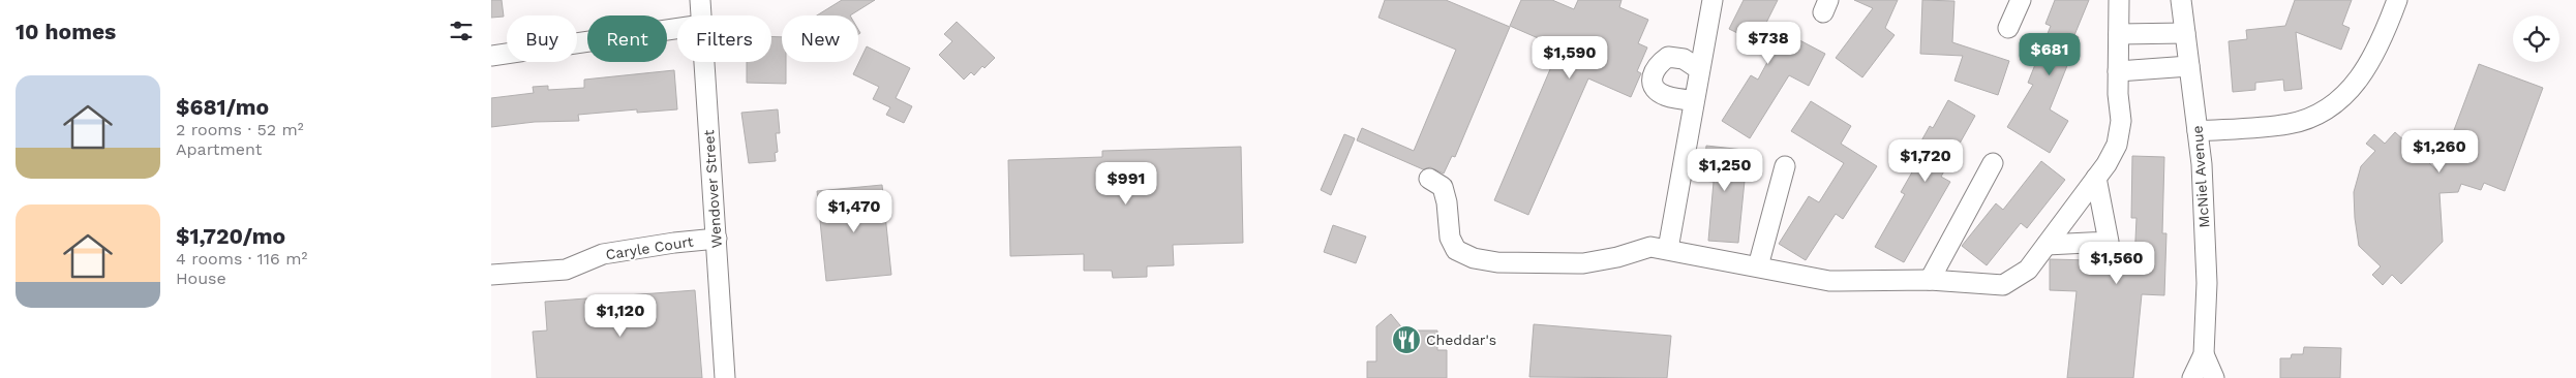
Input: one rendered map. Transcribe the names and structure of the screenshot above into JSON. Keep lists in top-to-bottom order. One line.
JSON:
{"streets":{"street":["McNiel Avenue","Wendover Street","Caryle Court"]},"crossings":[["Wendover Street","Caryle Court"]],"places":{"restaurant":["Cheddar's"]},"page":{"heading":"10 homes","chip":["Buy","Rent","Filters","New"],"price":["$738","$681","$1,590","$1,260","$1,720","$1,250","$991","$1,470","$1,560","$1,120"],"list":[{"name":"$681/mo","note":"2 rooms · 52 m² · Apartment"},{"name":"$1,720/mo","note":"4 rooms · 116 m² · House"}]}}
